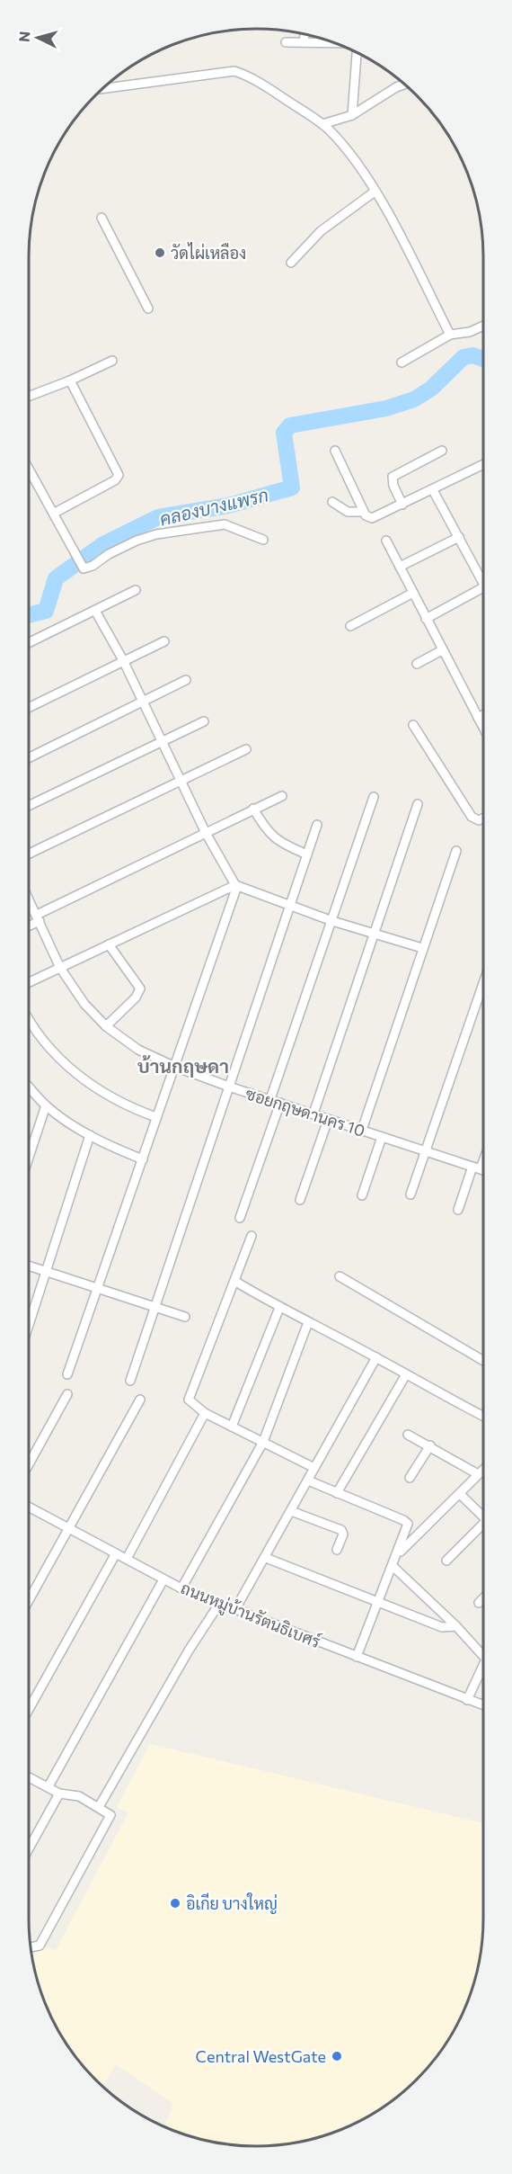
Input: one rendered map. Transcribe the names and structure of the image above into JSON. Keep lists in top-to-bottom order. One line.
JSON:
{"streets":{"street":["ซอยกฤษดานคร 10","ถนนหมู่บ้านรัตนธิเบศร์"]},"districts":["บ้านกฤษดา"],"water":["คลองบางแพรก"],"places":["วัดไผ่เหลือง","อิเกีย บางใหญ่","Central WestGate"],"north":"left"}
